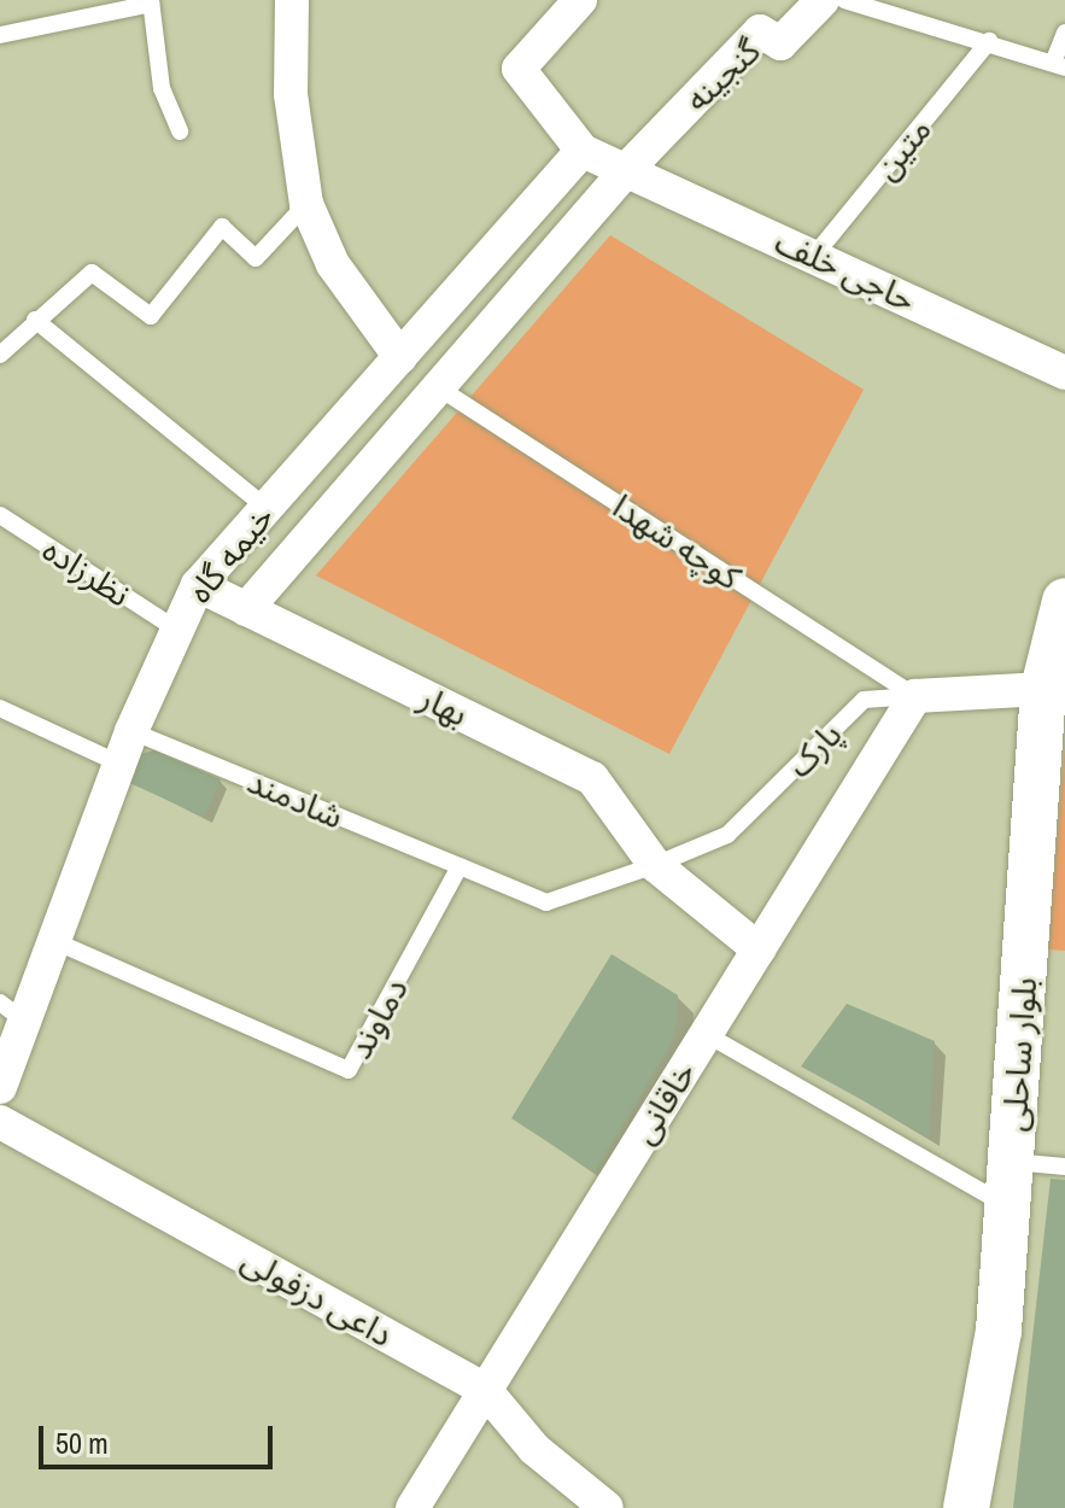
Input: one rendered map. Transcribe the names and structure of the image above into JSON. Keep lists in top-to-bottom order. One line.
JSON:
{"streets":{"main road":["بلوار ساحلی"],"street":["گنجینه","حاجی خلف","خیمه گاه","بهار","خاقانی","داعی دزفولی"],"lane":["متین","کوچه شهدا","نظرزاده","پارک","شادمند","دماوند"]},"crossings":[["گنجینه","حاجی خلف"],["متین","حاجی خلف"],["کوچه شهدا","پارک"],["کوچه شهدا","خاقانی"],["خیمه گاه","نظرزاده"],["خیمه گاه","بهار"],["خیمه گاه","شادمند"],["خیمه گاه","دماوند"],["بهار","پارک"],["بهار","خاقانی"],["پارک","خاقانی"],["شادمند","دماوند"],["خاقانی","داعی دزفولی"]],"scale_bar":"50 m"}
